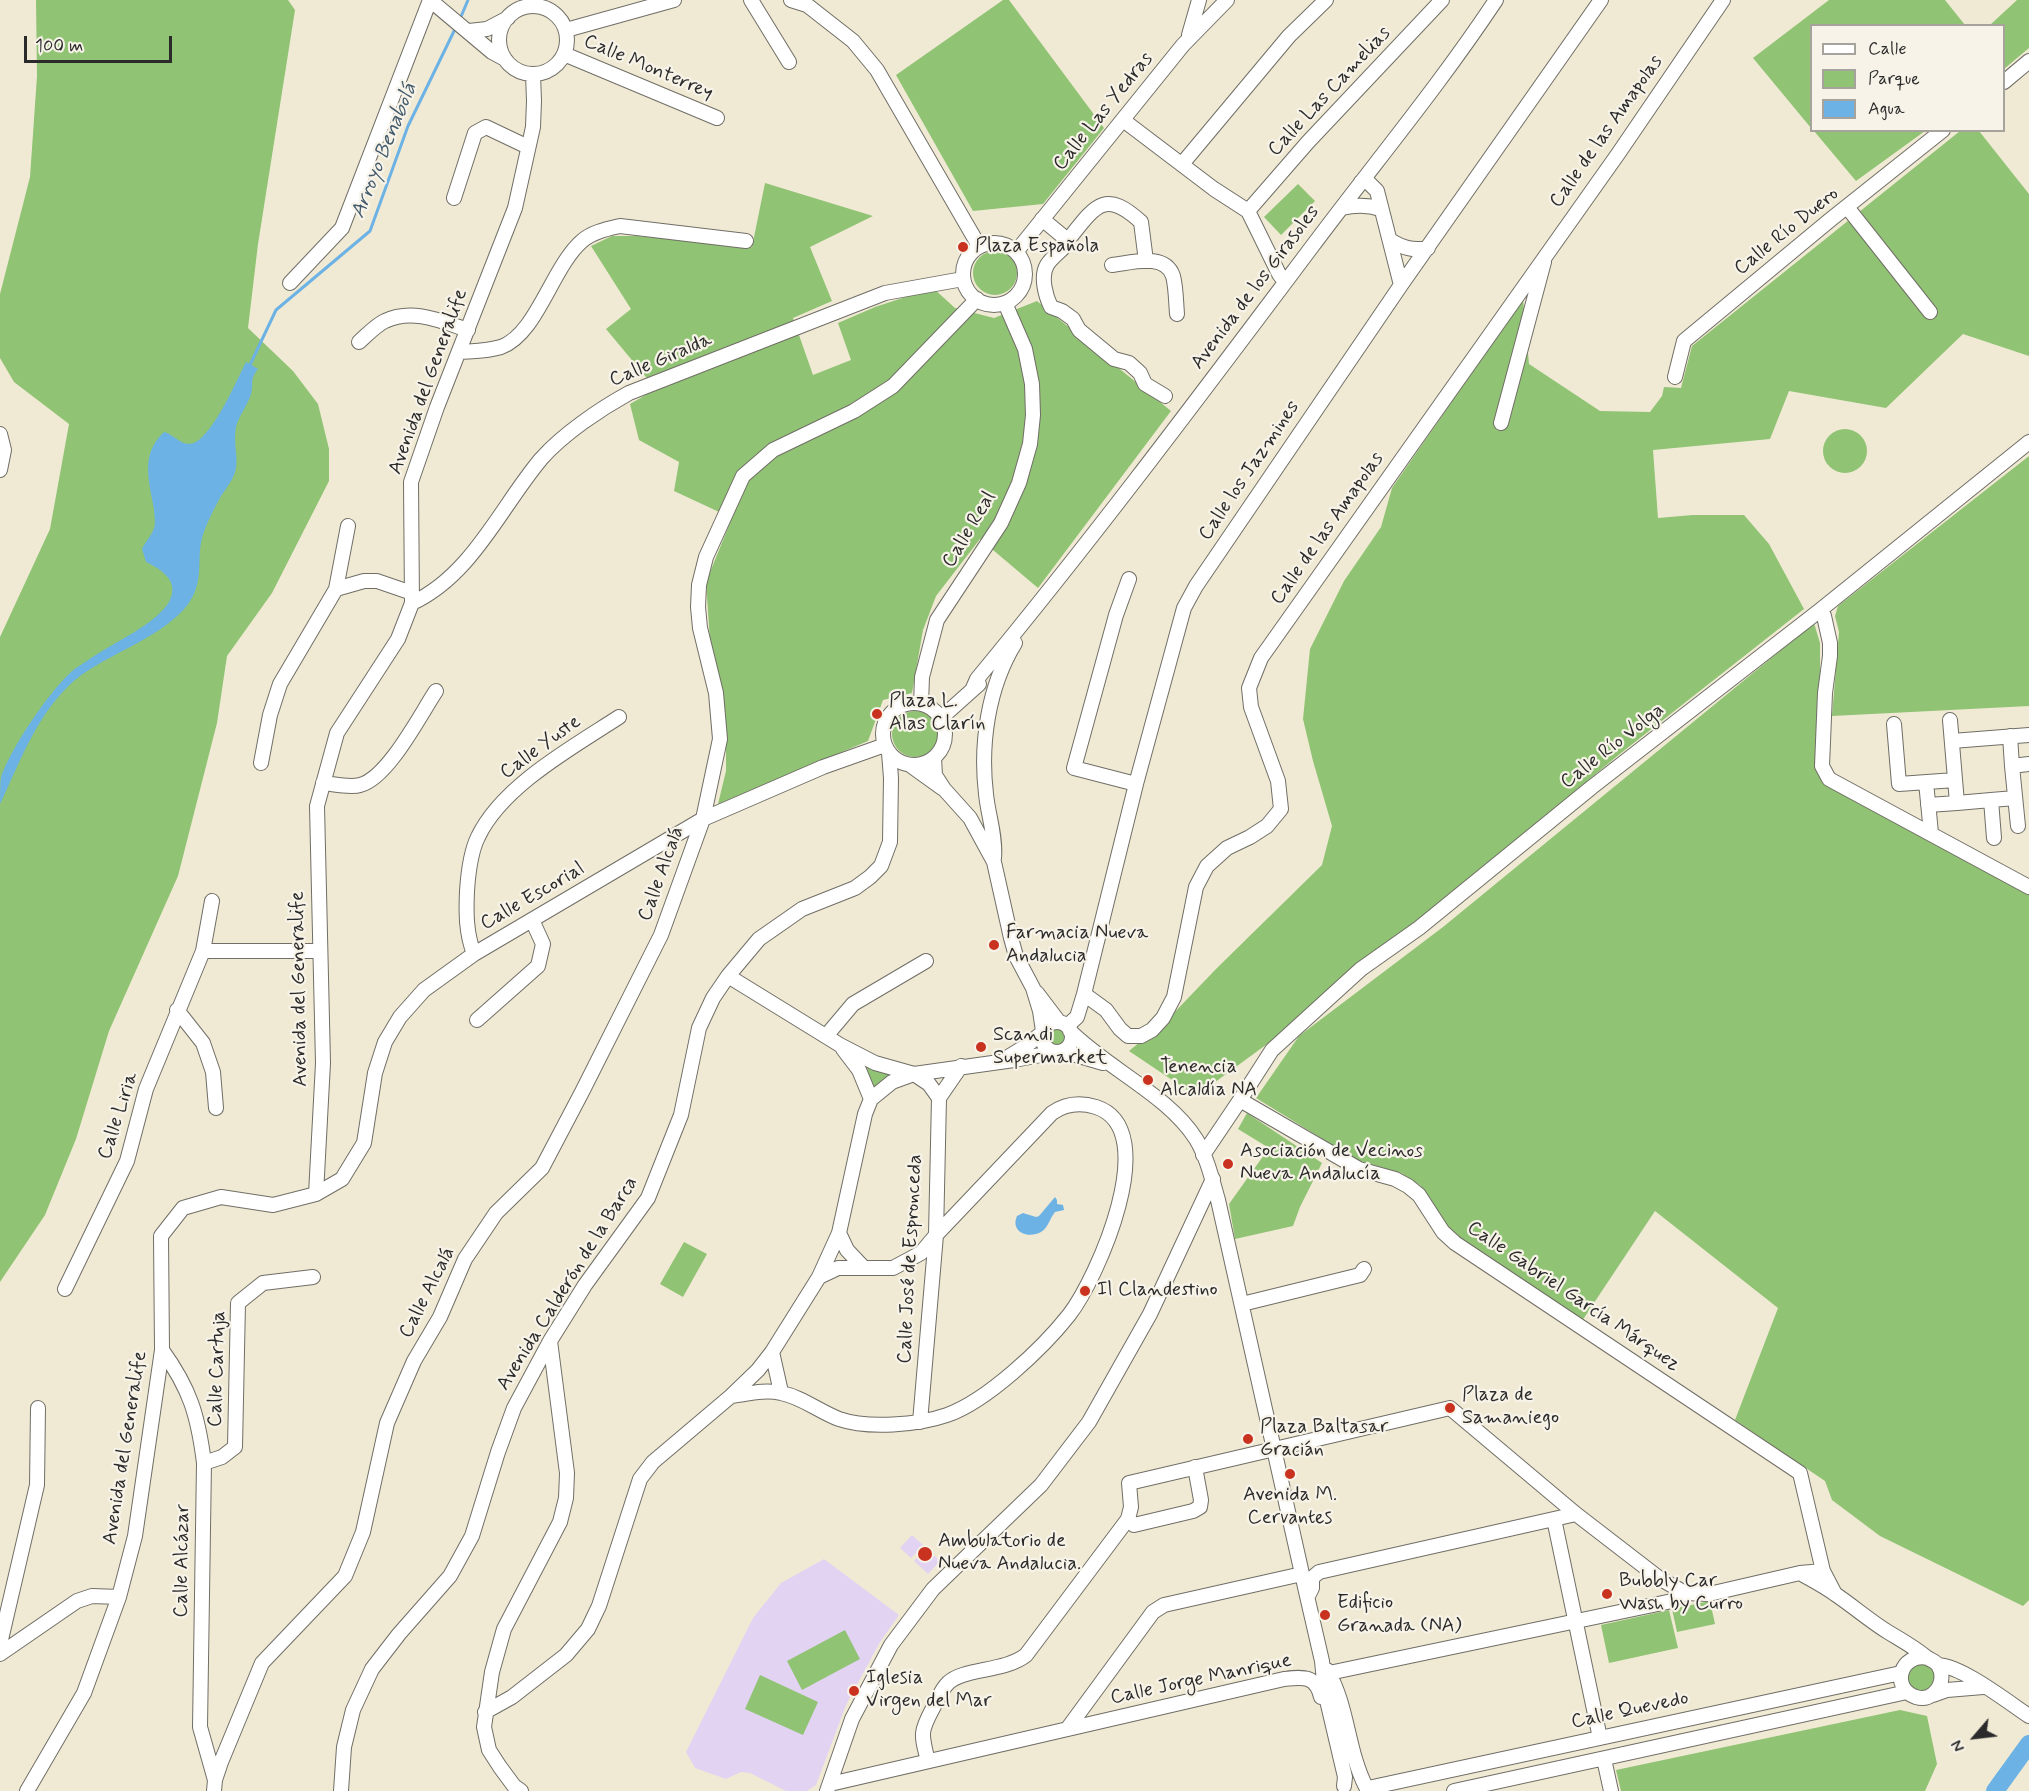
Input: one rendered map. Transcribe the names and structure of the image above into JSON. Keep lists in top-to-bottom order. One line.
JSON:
{"streets":{"street":["Calle Monterrey","Calle Las Camelias","Calle Las Yedras","Calle de las Amapolas","Calle Río Duero","Avenida de los Girasoles","Calle Giralda","Avenida del Generalife","Calle los Jazmines","Calle Real","Calle Río Volga","Calle Yuste","Calle Alcalá","Calle Escorial","Calle Liria","Calle José de Espronceda","Avenida Calderón de la Barca","Calle Gabriel García Márquez","Calle Cartuja","Calle Alcázar","Calle Jorge Manrique","Calle Quevedo"]},"crossings":[["Calle Monterrey","Avenida del Generalife"],["Calle Las Yedras","Calle Giralda"],["Calle Las Yedras","Calle Real"],["Calle Las Yedras","Calle Alcalá"],["Calle de las Amapolas","Calle los Jazmines"],["Avenida de los Girasoles","Calle Real"],["Avenida de los Girasoles","Calle Escorial"],["Avenida de los Girasoles","Avenida Calderón de la Barca"],["Calle Giralda","Avenida del Generalife"],["Calle Giralda","Calle Real"],["Calle Giralda","Calle Alcalá"],["Avenida del Generalife","Calle Escorial"],["Avenida del Generalife","Calle Alcázar"],["Calle Real","Calle Alcalá"],["Calle Real","Calle Escorial"],["Calle Real","Avenida Calderón de la Barca"],["Calle Río Volga","Calle Gabriel García Márquez"],["Calle Yuste","Calle Escorial"],["Calle Alcalá","Calle Escorial"],["Calle Alcalá","Calle Alcázar"],["Calle Escorial","Avenida Calderón de la Barca"],["Calle Cartuja","Calle Alcázar"]],"water":["Arroyo Benabolá"],"places":["Plaza Española","Plaza L. Alas Clarín","Farmacia Nueva Andalucia","Scandi Supermarket","Tenencia Alcaldía NA","Asociación de Vecinos Nueva Andalucía","Il Clandestino","Plaza de Samaniego","Plaza Baltasar Gracián","Avenida M. Cervantes","Ambulatorio de Nueva Andalucia.","Bubbly Car Wash by Curro","Edificio Granada (NA)","Iglesia Virgen del Mar"],"legend":["Calle","Parque","Agua"],"scale_bar":"100 m","north":"bottom left"}
